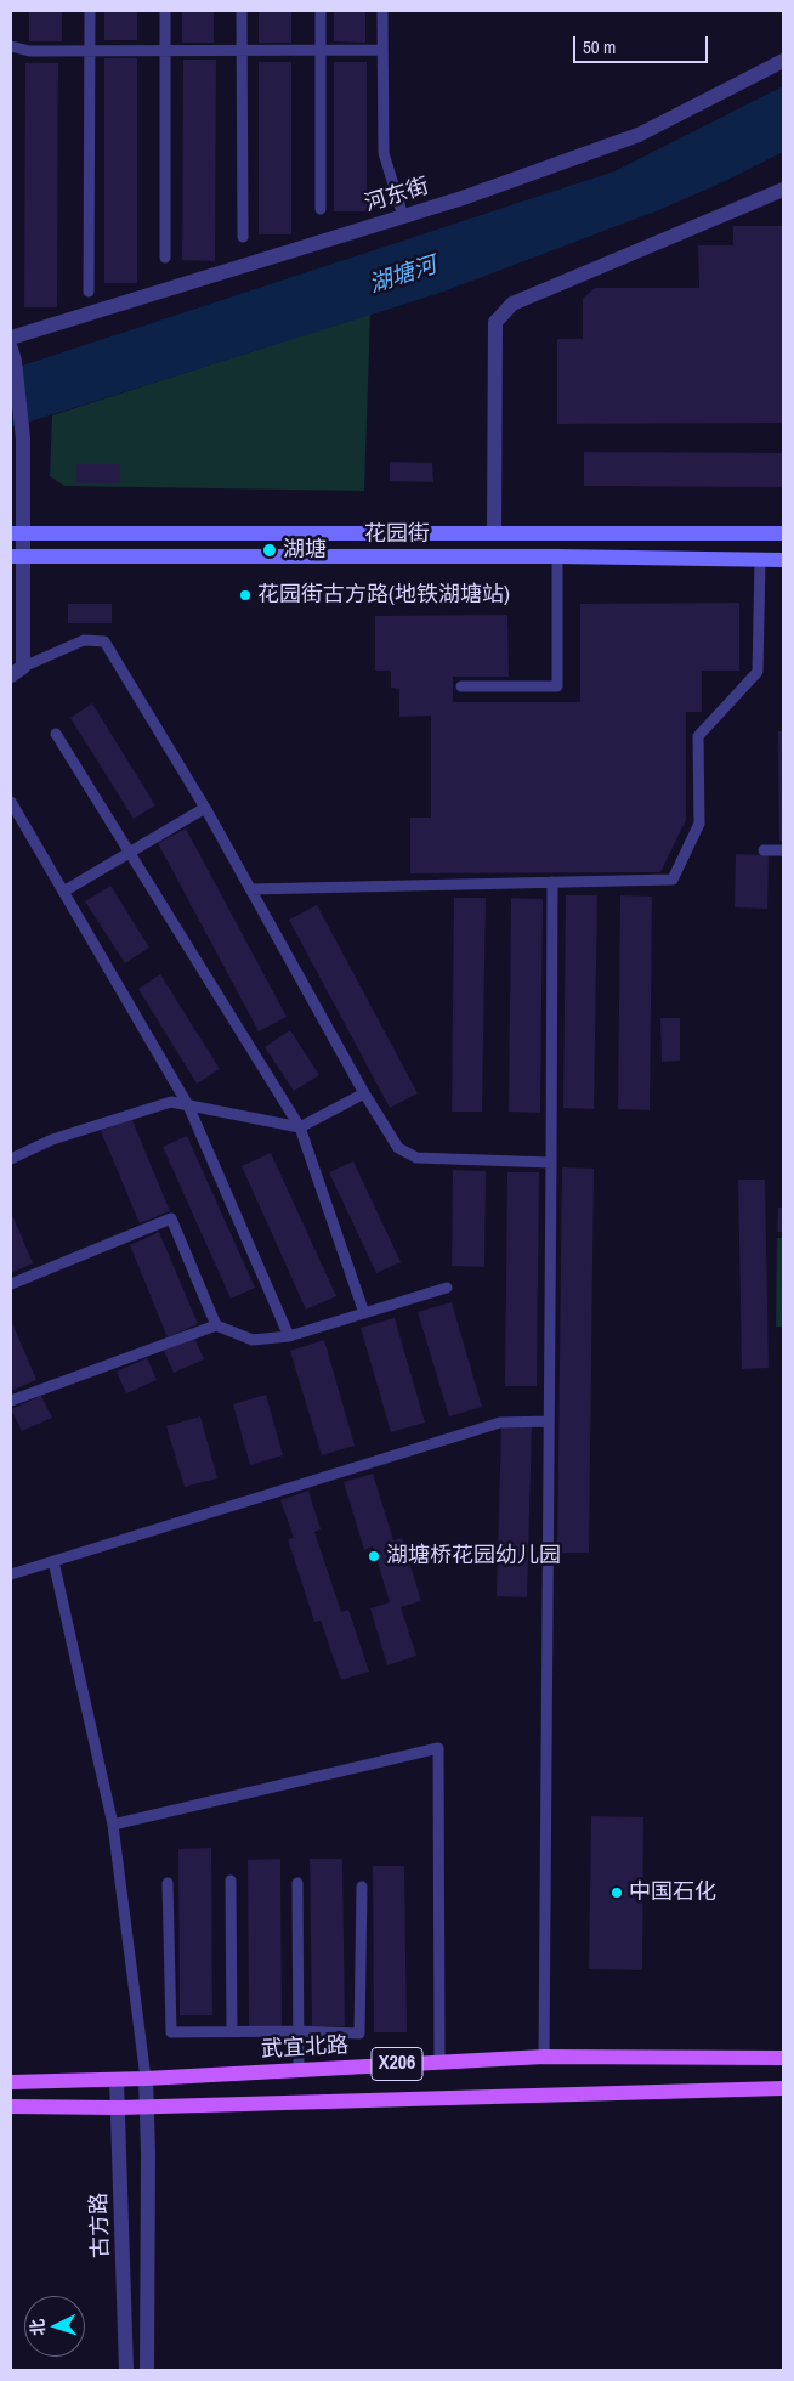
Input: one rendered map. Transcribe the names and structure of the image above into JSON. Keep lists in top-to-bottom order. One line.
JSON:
{"streets":{"main road":["花园街","武宜北路","X206"],"street":["河东街","古方路"]},"crossings":[["武宜北路","古方路"],["X206","古方路"]],"water":["湖塘河"],"places":["湖塘","花园街古方路(地铁湖塘站)","湖塘桥花园幼儿园","中国石化"],"scale_bar":"50 m","north":"left"}
